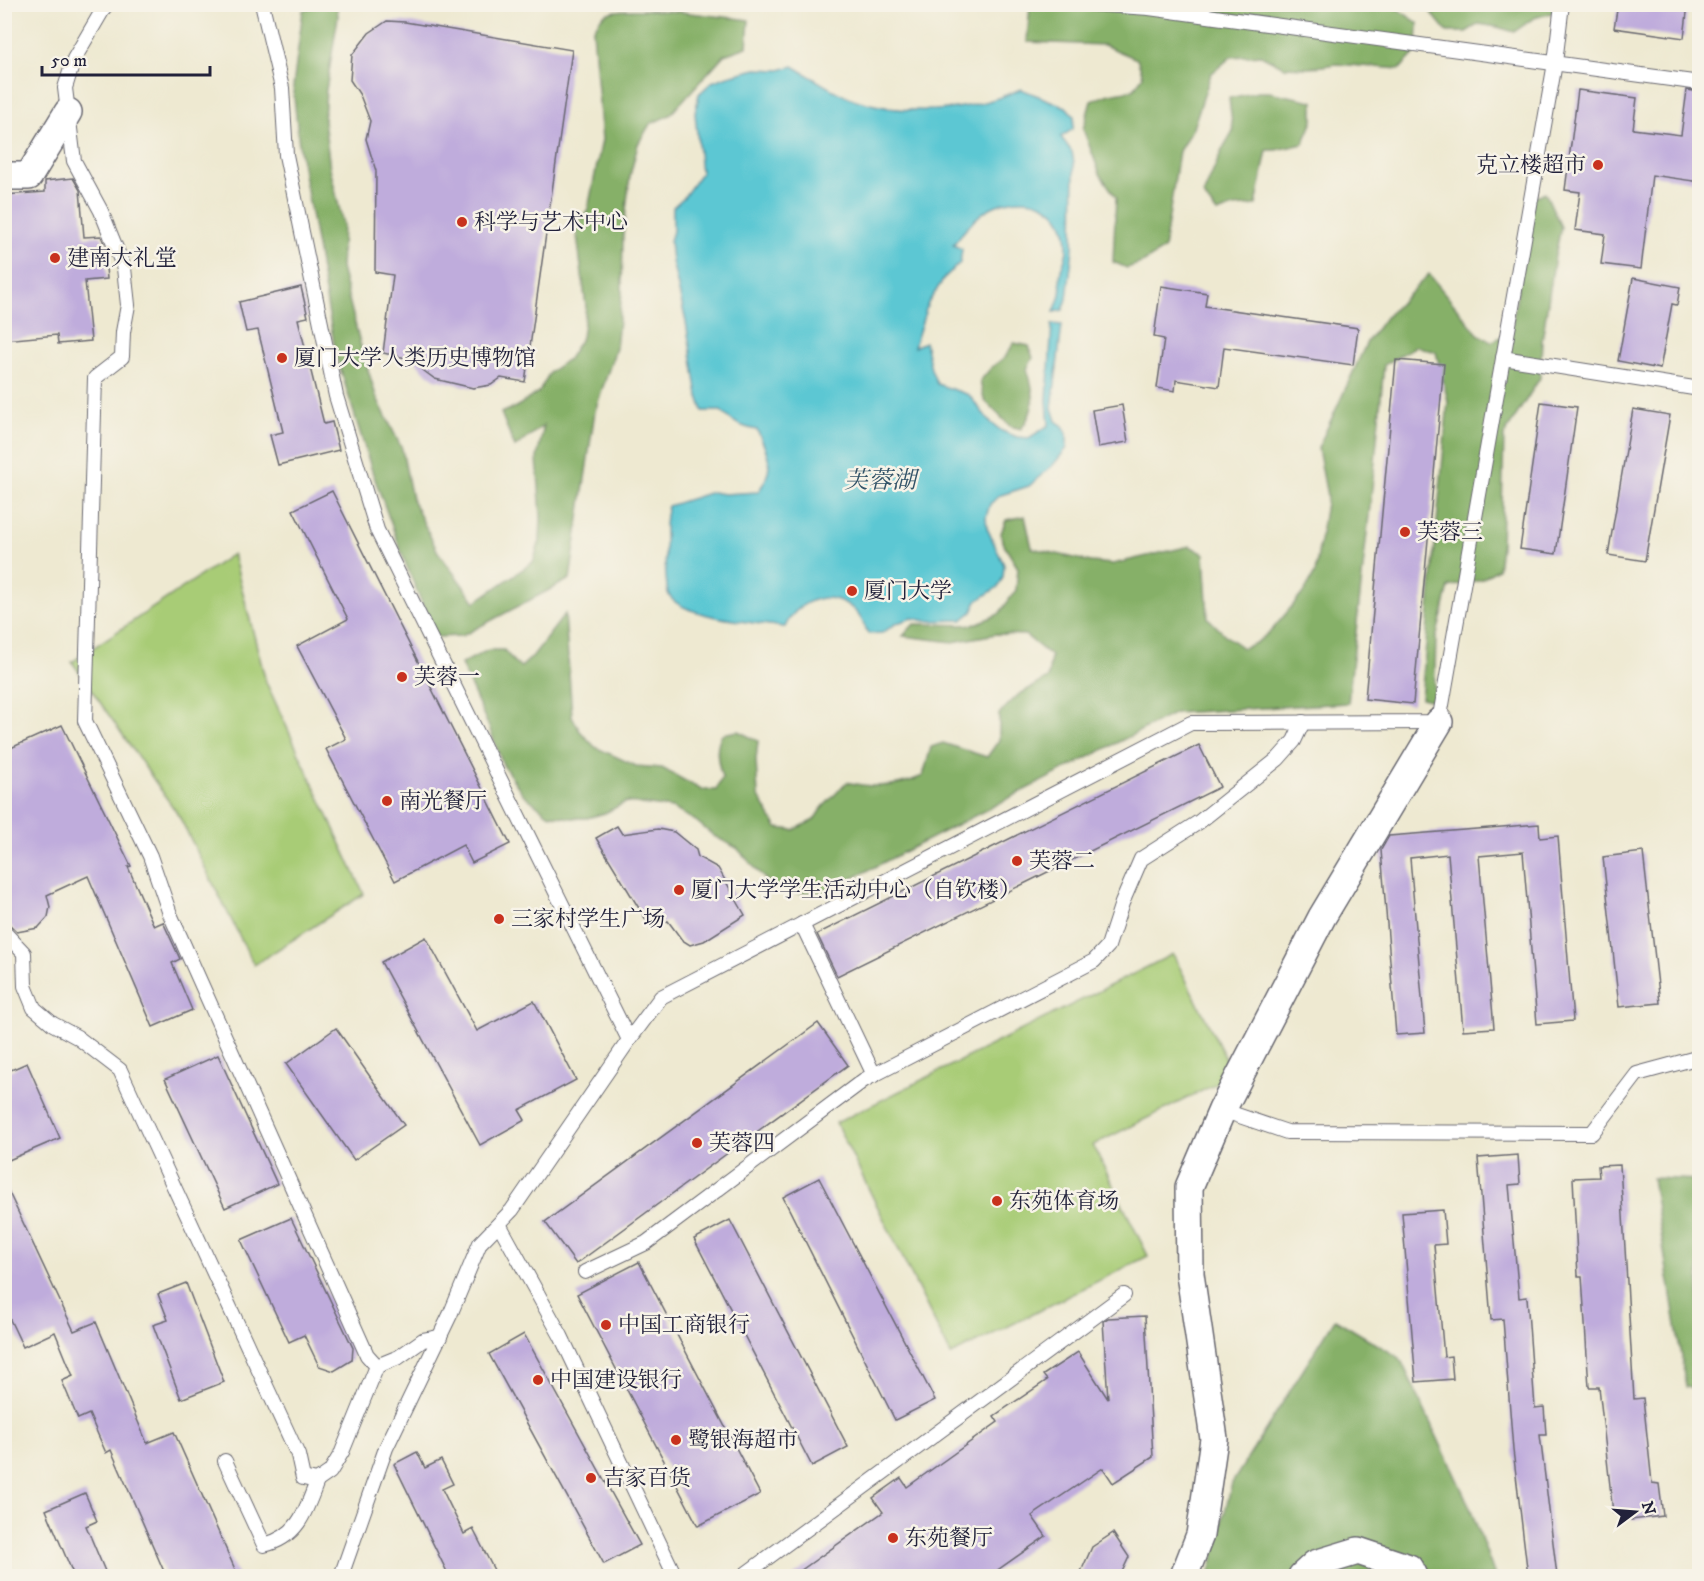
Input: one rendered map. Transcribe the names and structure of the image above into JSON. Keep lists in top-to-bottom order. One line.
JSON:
{"water":["芙蓉湖"],"places":["克立楼超市","科学与艺术中心","建南大礼堂","厦门大学人类历史博物馆","芙蓉三","厦门大学","芙蓉一","南光餐厅","芙蓉二","厦门大学学生活动中心（自钦楼）","三家村学生广场","芙蓉四","东苑体育场","中国工商银行","中国建设银行","鹭银海超市","吉家百货","东苑餐厅"],"scale_bar":"50 m","north":"right"}
